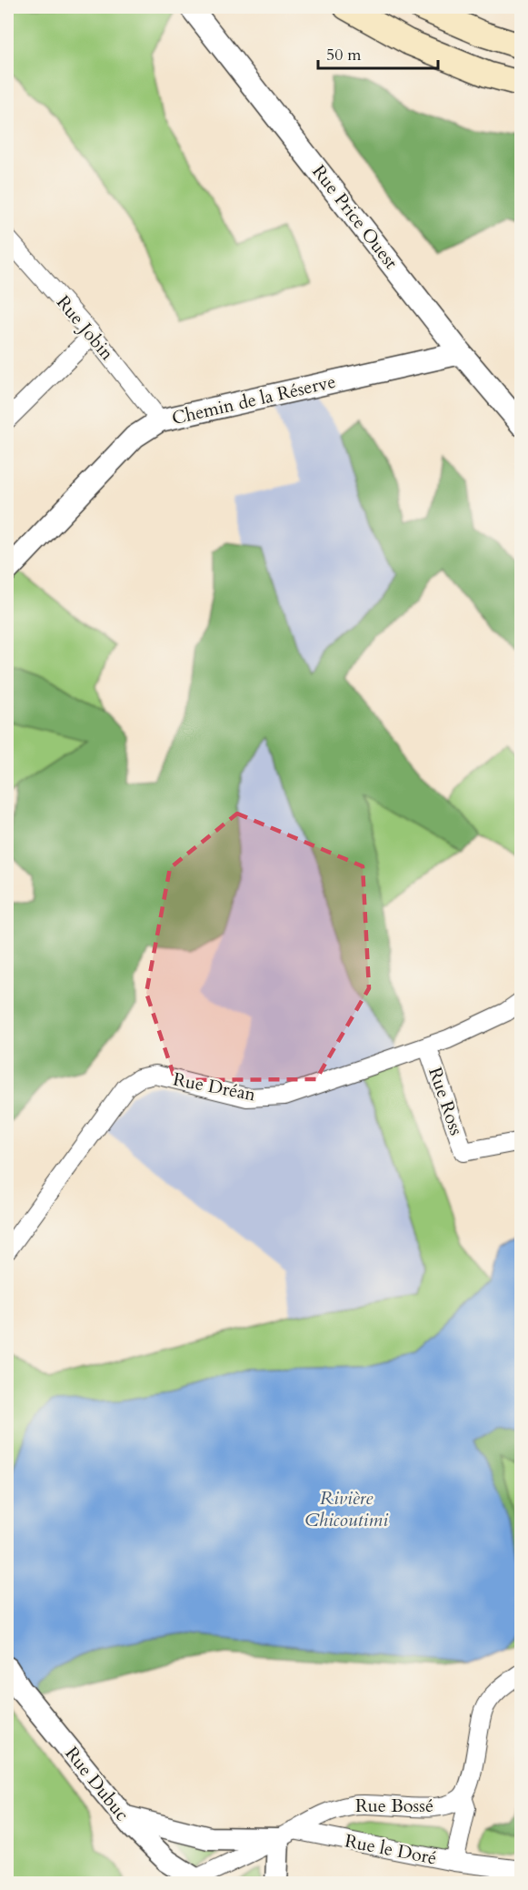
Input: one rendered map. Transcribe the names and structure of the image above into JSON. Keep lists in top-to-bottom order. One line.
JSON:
{"streets":{"street":["Rue Price Ouest","Rue Jobin","Chemin de la Réserve","Rue Dréan","Rue Ross","Rue Dubuc","Rue Bossé","Rue le Doré"]},"crossings":[["Rue Price Ouest","Chemin de la Réserve"],["Rue Jobin","Chemin de la Réserve"],["Rue Dubuc","Rue Bossé"],["Rue Bossé","Rue le Doré"]],"water":["Rivière Chicoutimi"],"scale_bar":"50 m"}
